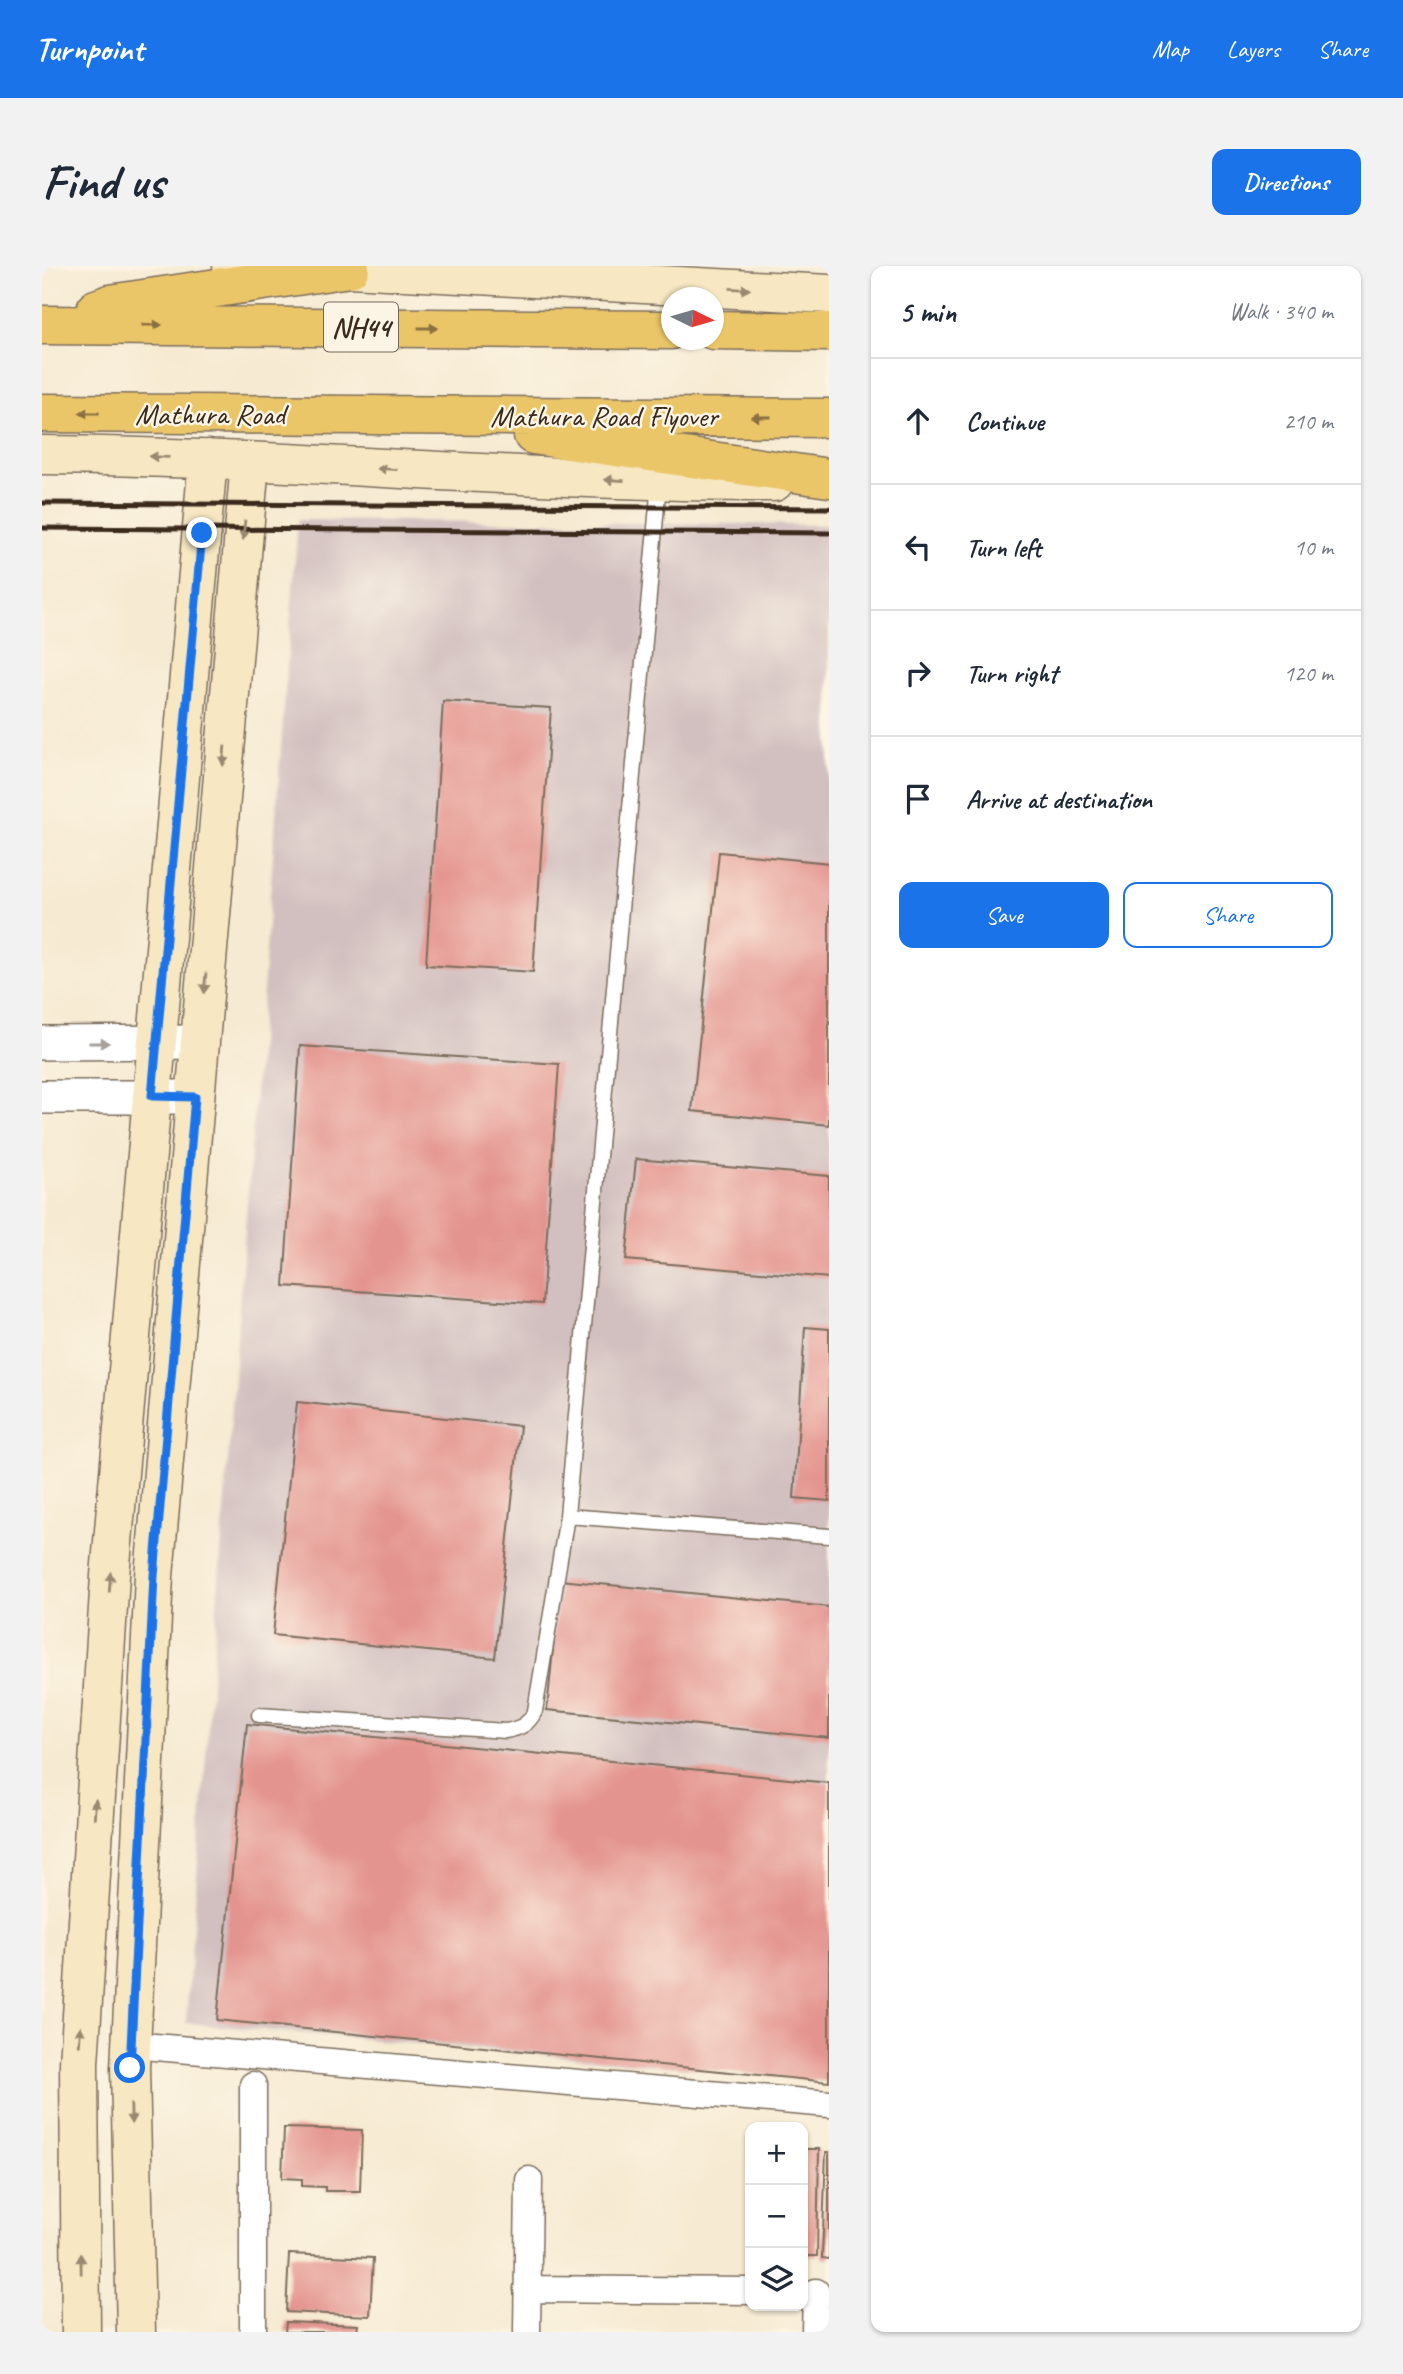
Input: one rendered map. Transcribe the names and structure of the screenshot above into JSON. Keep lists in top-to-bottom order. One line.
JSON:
{"streets":{"highway":["NH44","Mathura Road","Mathura Road Flyover"]},"crossings":[["Mathura Road","Mathura Road Flyover"]],"north":"right","page":{"header":"Turnpoint","nav":["Map","Layers","Share"],"buttons":["Directions",["Save","Share"]],"title":"Find us","heading":["5 min","Walk · 340 m"],"list":[["Continue","210 m"],["Turn left","10 m"],["Turn right","120 m"],"Arrive at destination"],"map_buttons":["+","−"]}}
